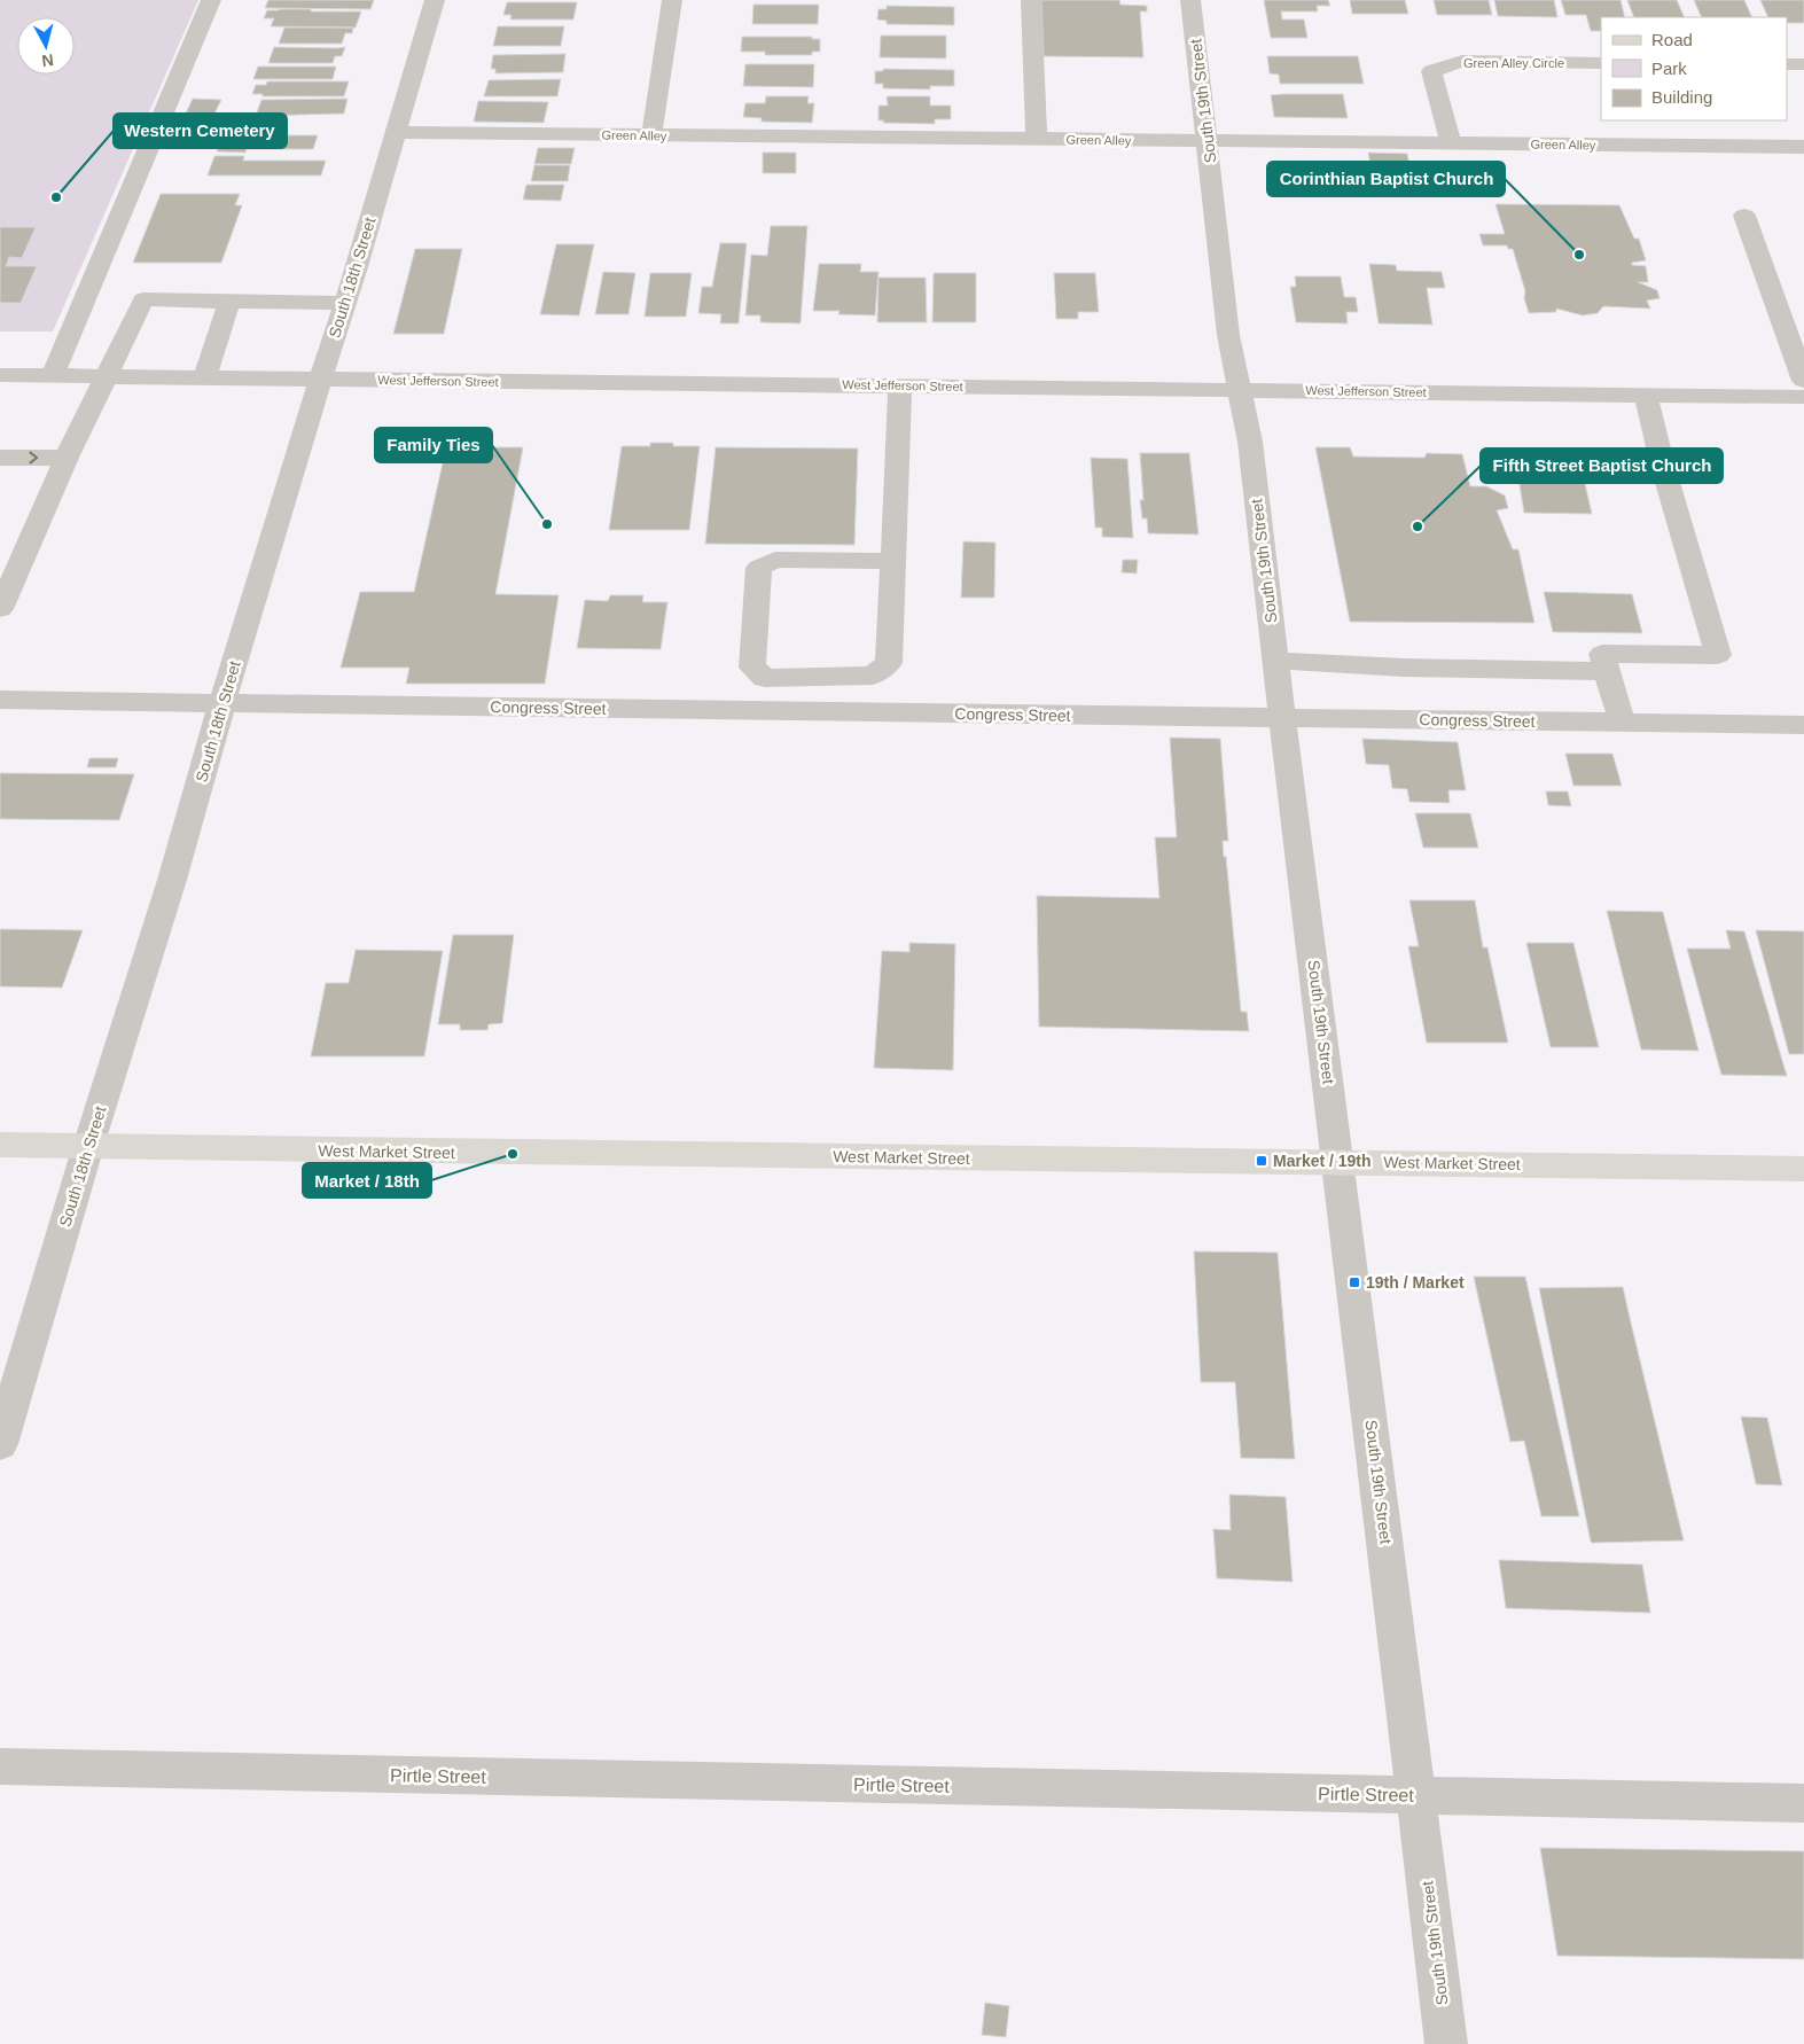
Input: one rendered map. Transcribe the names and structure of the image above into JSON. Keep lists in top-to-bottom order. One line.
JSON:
{"streets":{"main road":["West Market Street"],"street":["Green Alley Circle","South 19th Street","Green Alley","South 18th Street","West Jefferson Street","Congress Street","Pirtle Street"]},"crossings":[["Green Alley Circle","Green Alley"],["South 19th Street","Green Alley"],["South 19th Street","West Jefferson Street"],["South 19th Street","Congress Street"],["South 19th Street","West Market Street"],["South 19th Street","Pirtle Street"],["Green Alley","South 18th Street"],["South 18th Street","West Jefferson Street"],["South 18th Street","Congress Street"],["South 18th Street","West Market Street"]],"places":{"other":["Western Cemetery","Corinthian Baptist Church","Family Ties","Fifth Street Baptist Church","Market / 18th"],"transit":["Market / 19th","19th / Market"]},"legend":["Road","Park","Building"],"north":"bottom"}
